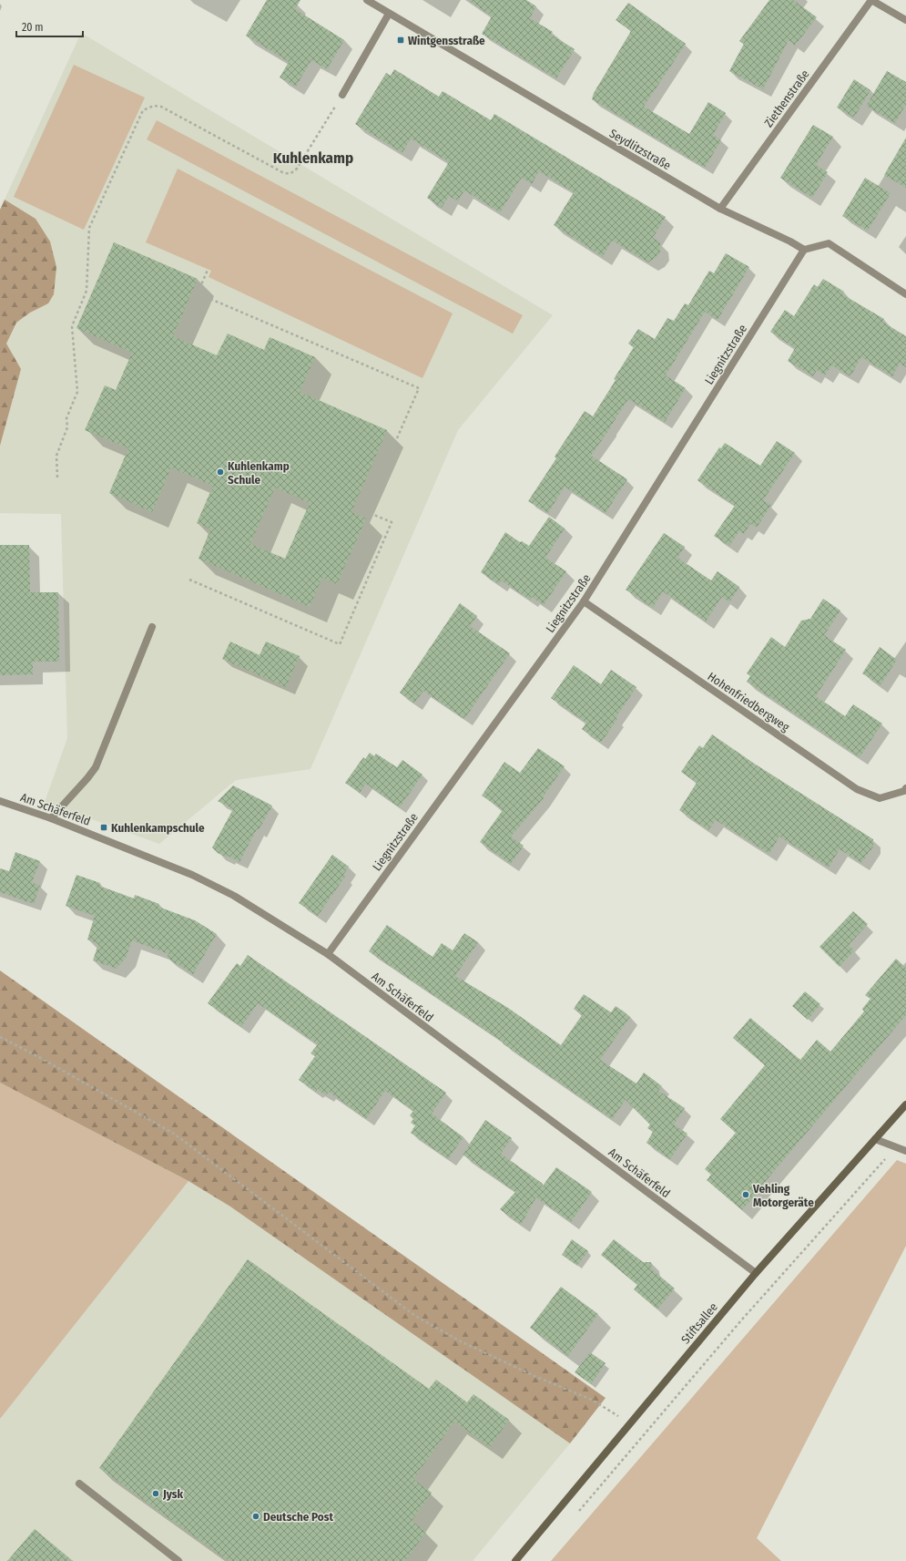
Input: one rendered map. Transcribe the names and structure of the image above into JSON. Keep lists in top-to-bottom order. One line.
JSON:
{"streets":{"main road":["Stiftsallee"],"street":["Ziethenstraße","Seydlitzstraße","Liegnitzstraße","Hohenfriedbergweg","Am Schäferfeld"]},"crossings":[["Ziethenstraße","Seydlitzstraße"],["Seydlitzstraße","Liegnitzstraße"],["Liegnitzstraße","Hohenfriedbergweg"],["Liegnitzstraße","Am Schäferfeld"],["Am Schäferfeld","Stiftsallee"]],"districts":["Kuhlenkamp"],"places":{"transit":["Wintgensstraße","Kuhlenkampschule"],"other":["Kuhlenkamp Schule","Vehling Motorgeräte","Jysk","Deutsche Post"]},"scale_bar":"20 m"}
